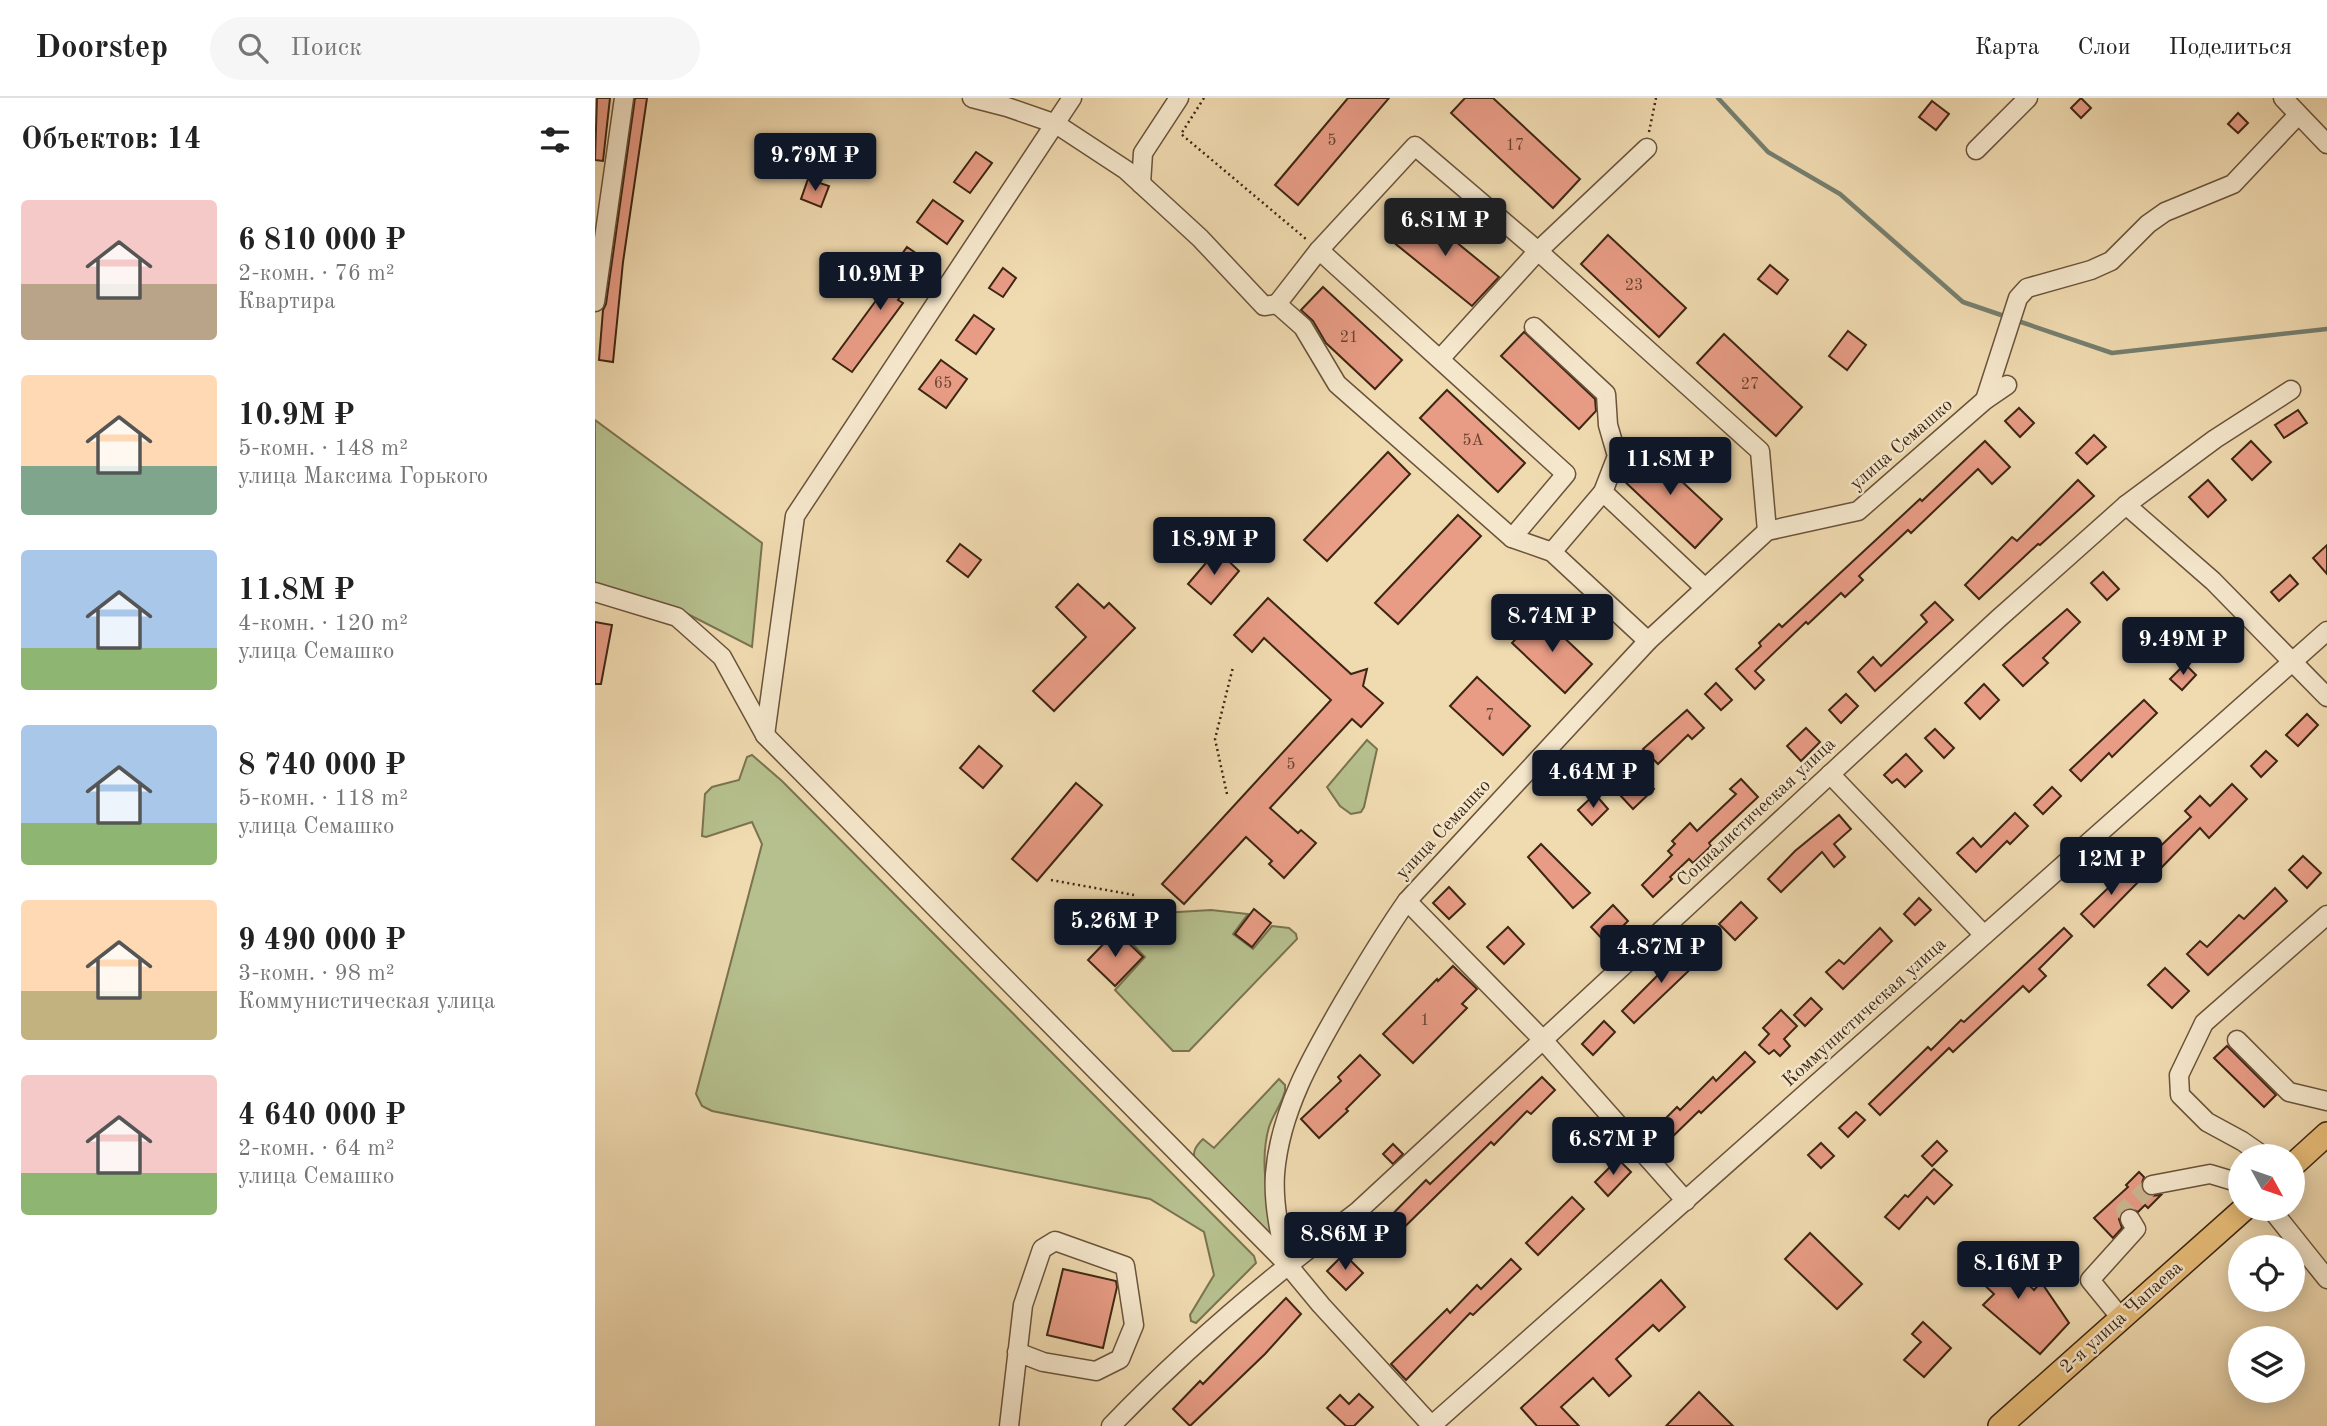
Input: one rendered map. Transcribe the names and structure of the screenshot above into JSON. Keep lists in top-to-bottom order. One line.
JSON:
{"streets":{"main road":["2-я улица Чапаева"],"street":["улица Семашко","Социалистическая улица","Коммунистическая улица"]},"crossings":[["улица Семашко","Социалистическая улица"]],"house_numbers":["5","17","23","21","65","27","5А","7","5","1"],"north":"bottom right","page":{"header":"Doorstep","search":"Поиск","nav":["Карта","Слои","Поделиться"],"heading":"Объектов: 14","price":["9.79M ₽","6.81M ₽","10.9M ₽","11.8M ₽","18.9M ₽","8.74M ₽","9.49M ₽","4.64M ₽","12M ₽","5.26M ₽","4.87M ₽","6.87M ₽","8.86M ₽","8.16M ₽"],"list":[{"name":"6 810 000 ₽","note":"2-комн. · 76 m² · Квартира"},{"name":"10.9M ₽","note":"5-комн. · 148 m² · улица Максима Горького"},{"name":"11.8M ₽","note":"4-комн. · 120 m² · улица Семашко"},{"name":"8 740 000 ₽","note":"5-комн. · 118 m² · улица Семашко"},{"name":"9 490 000 ₽","note":"3-комн. · 98 m² · Коммунистическая улица"},{"name":"4 640 000 ₽","note":"2-комн. · 64 m² · улица Семашко"}]}}
